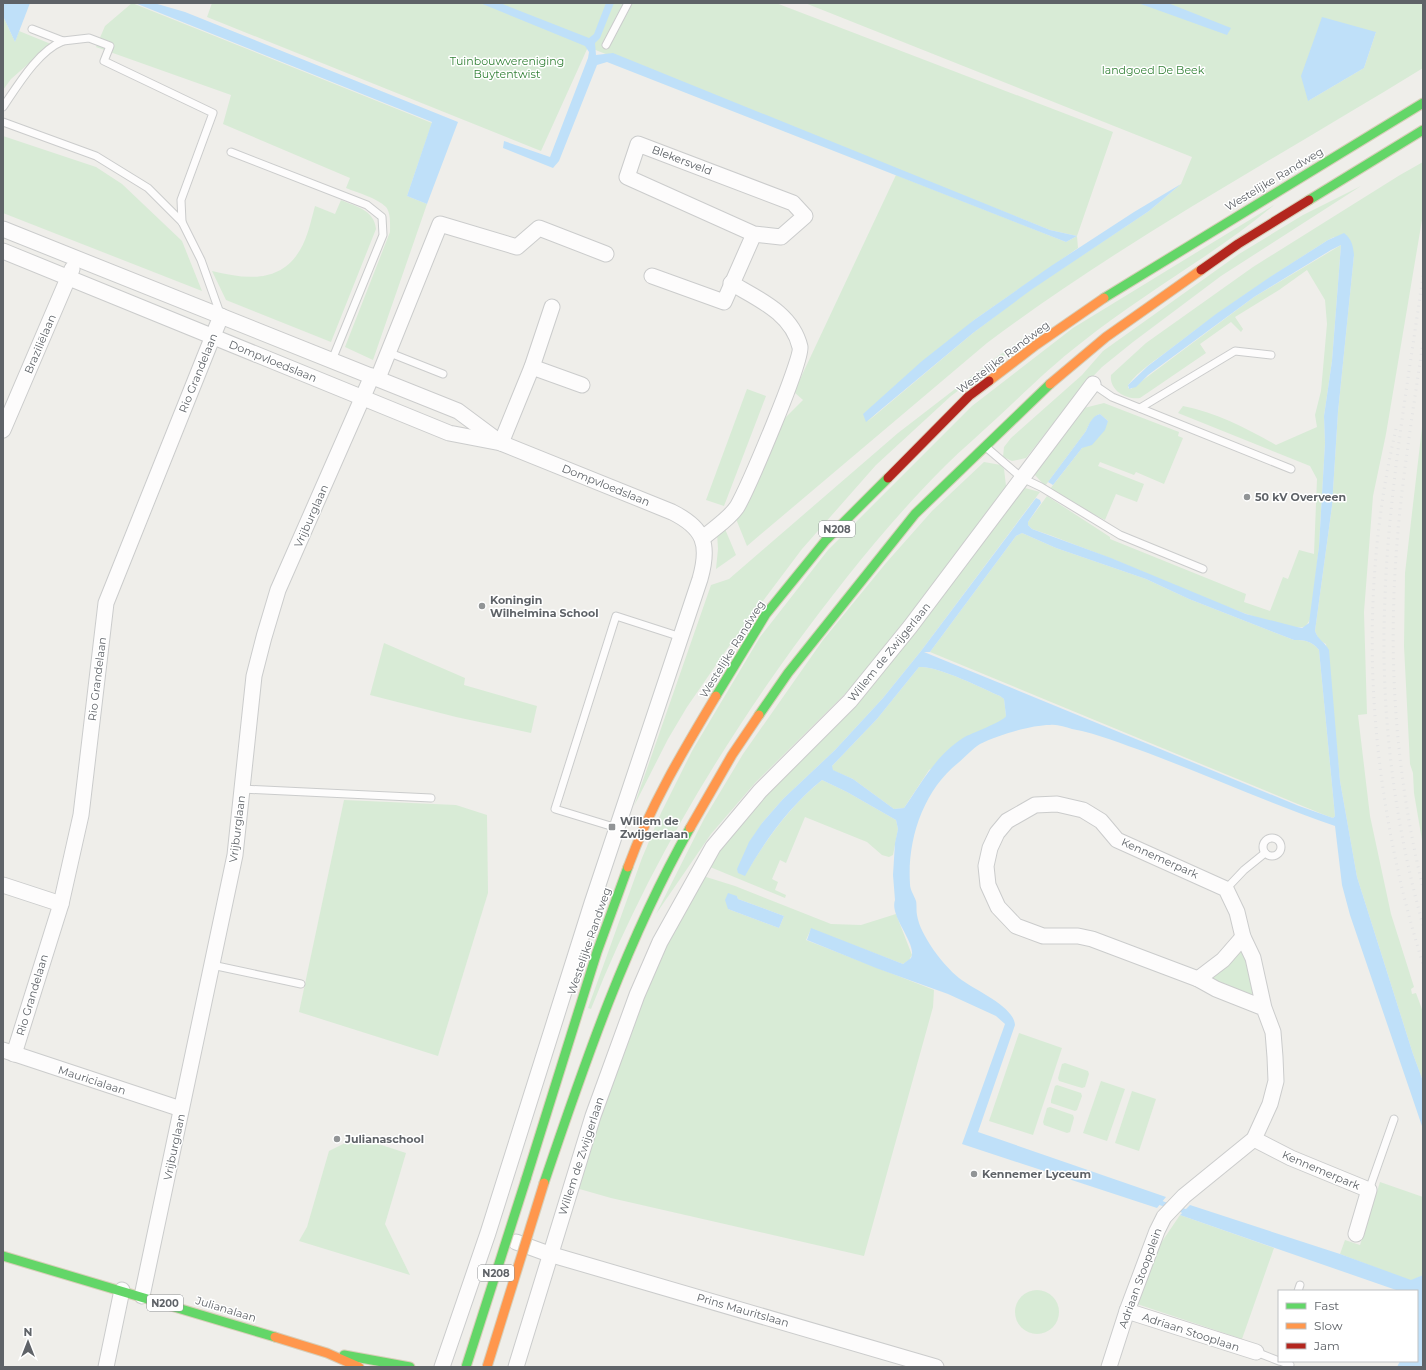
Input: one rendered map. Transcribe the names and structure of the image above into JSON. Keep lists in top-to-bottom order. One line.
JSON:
{"streets":{"main road":["Westelijke Randweg","N208","N200","Julianalaan"],"street":["Blekersveld","Braziliëlaan","Dompvloedslaan","Rio Grandelaan","Vrijburglaan","Willem de Zwijgerlaan","Kennemerpark","Mauricialaan","Adriaan Stoopplein","Prins Mauritslaan","Adriaan Stooplaan"]},"crossings":[["Braziliëlaan","Dompvloedslaan"],["Dompvloedslaan","Rio Grandelaan"],["Dompvloedslaan","Vrijburglaan"],["Rio Grandelaan","Mauricialaan"],["Vrijburglaan","Mauricialaan"],["Vrijburglaan","Julianalaan"],["Willem de Zwijgerlaan","Prins Mauritslaan"],["Kennemerpark","Adriaan Stoopplein"],["Adriaan Stoopplein","Adriaan Stooplaan"]],"parks":["Tuinbouwvereniging Buytentwist","landgoed De Beek"],"places":{"other":["50 kV Overveen","Koningin Wilhelmina School","Julianaschool","Kennemer Lyceum"],"transit":["Willem de Zwijgerlaan"]},"legend":["Fast","Slow","Jam"],"north":"top"}
